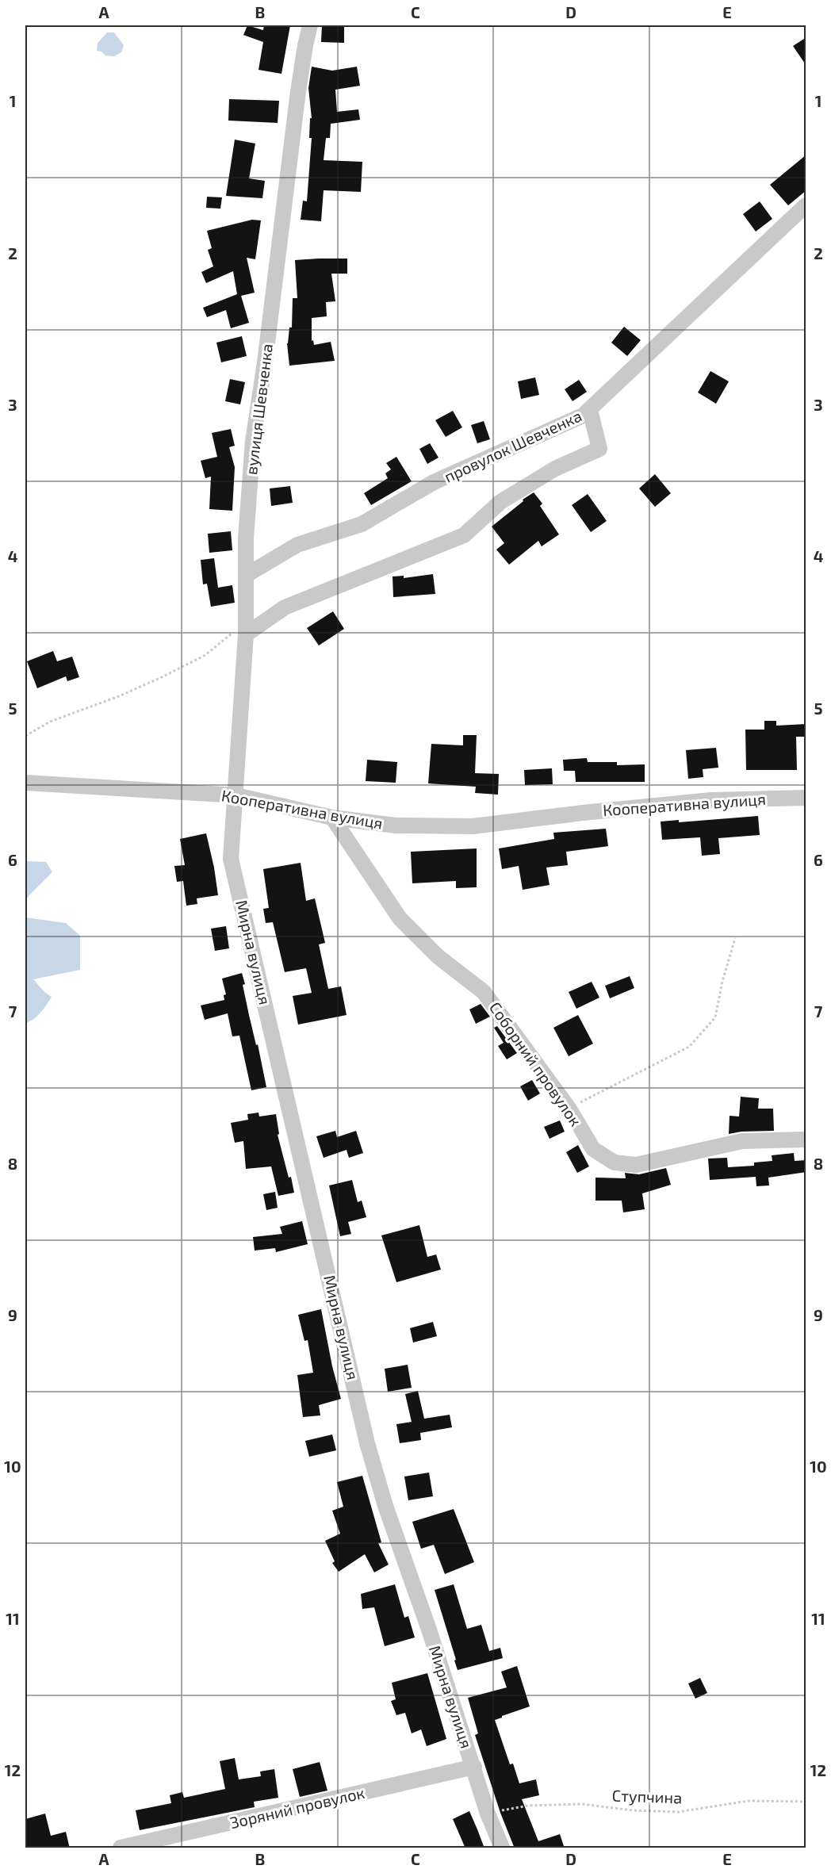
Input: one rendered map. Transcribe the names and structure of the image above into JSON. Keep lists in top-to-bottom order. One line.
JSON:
{"streets":{"street":["вулиця Шевченка","провулок Шевченка","Кооперативна вулиця","Мирна вулиця","Соборний провулок","Зоряний провулок"],"path":["Ступчина"]},"crossings":[["вулиця Шевченка","провулок Шевченка"],["вулиця Шевченка","Кооперативна вулиця"],["вулиця Шевченка","Мирна вулиця"],["Кооперативна вулиця","Мирна вулиця"],["Кооперативна вулиця","Соборний провулок"],["Мирна вулиця","Ступчина"],["Мирна вулиця","Зоряний провулок"]],"grid":{"columns":["A","B","C","D","E"],"rows":["1","2","3","4","5","6","7","8","9","10","11","12"]}}
